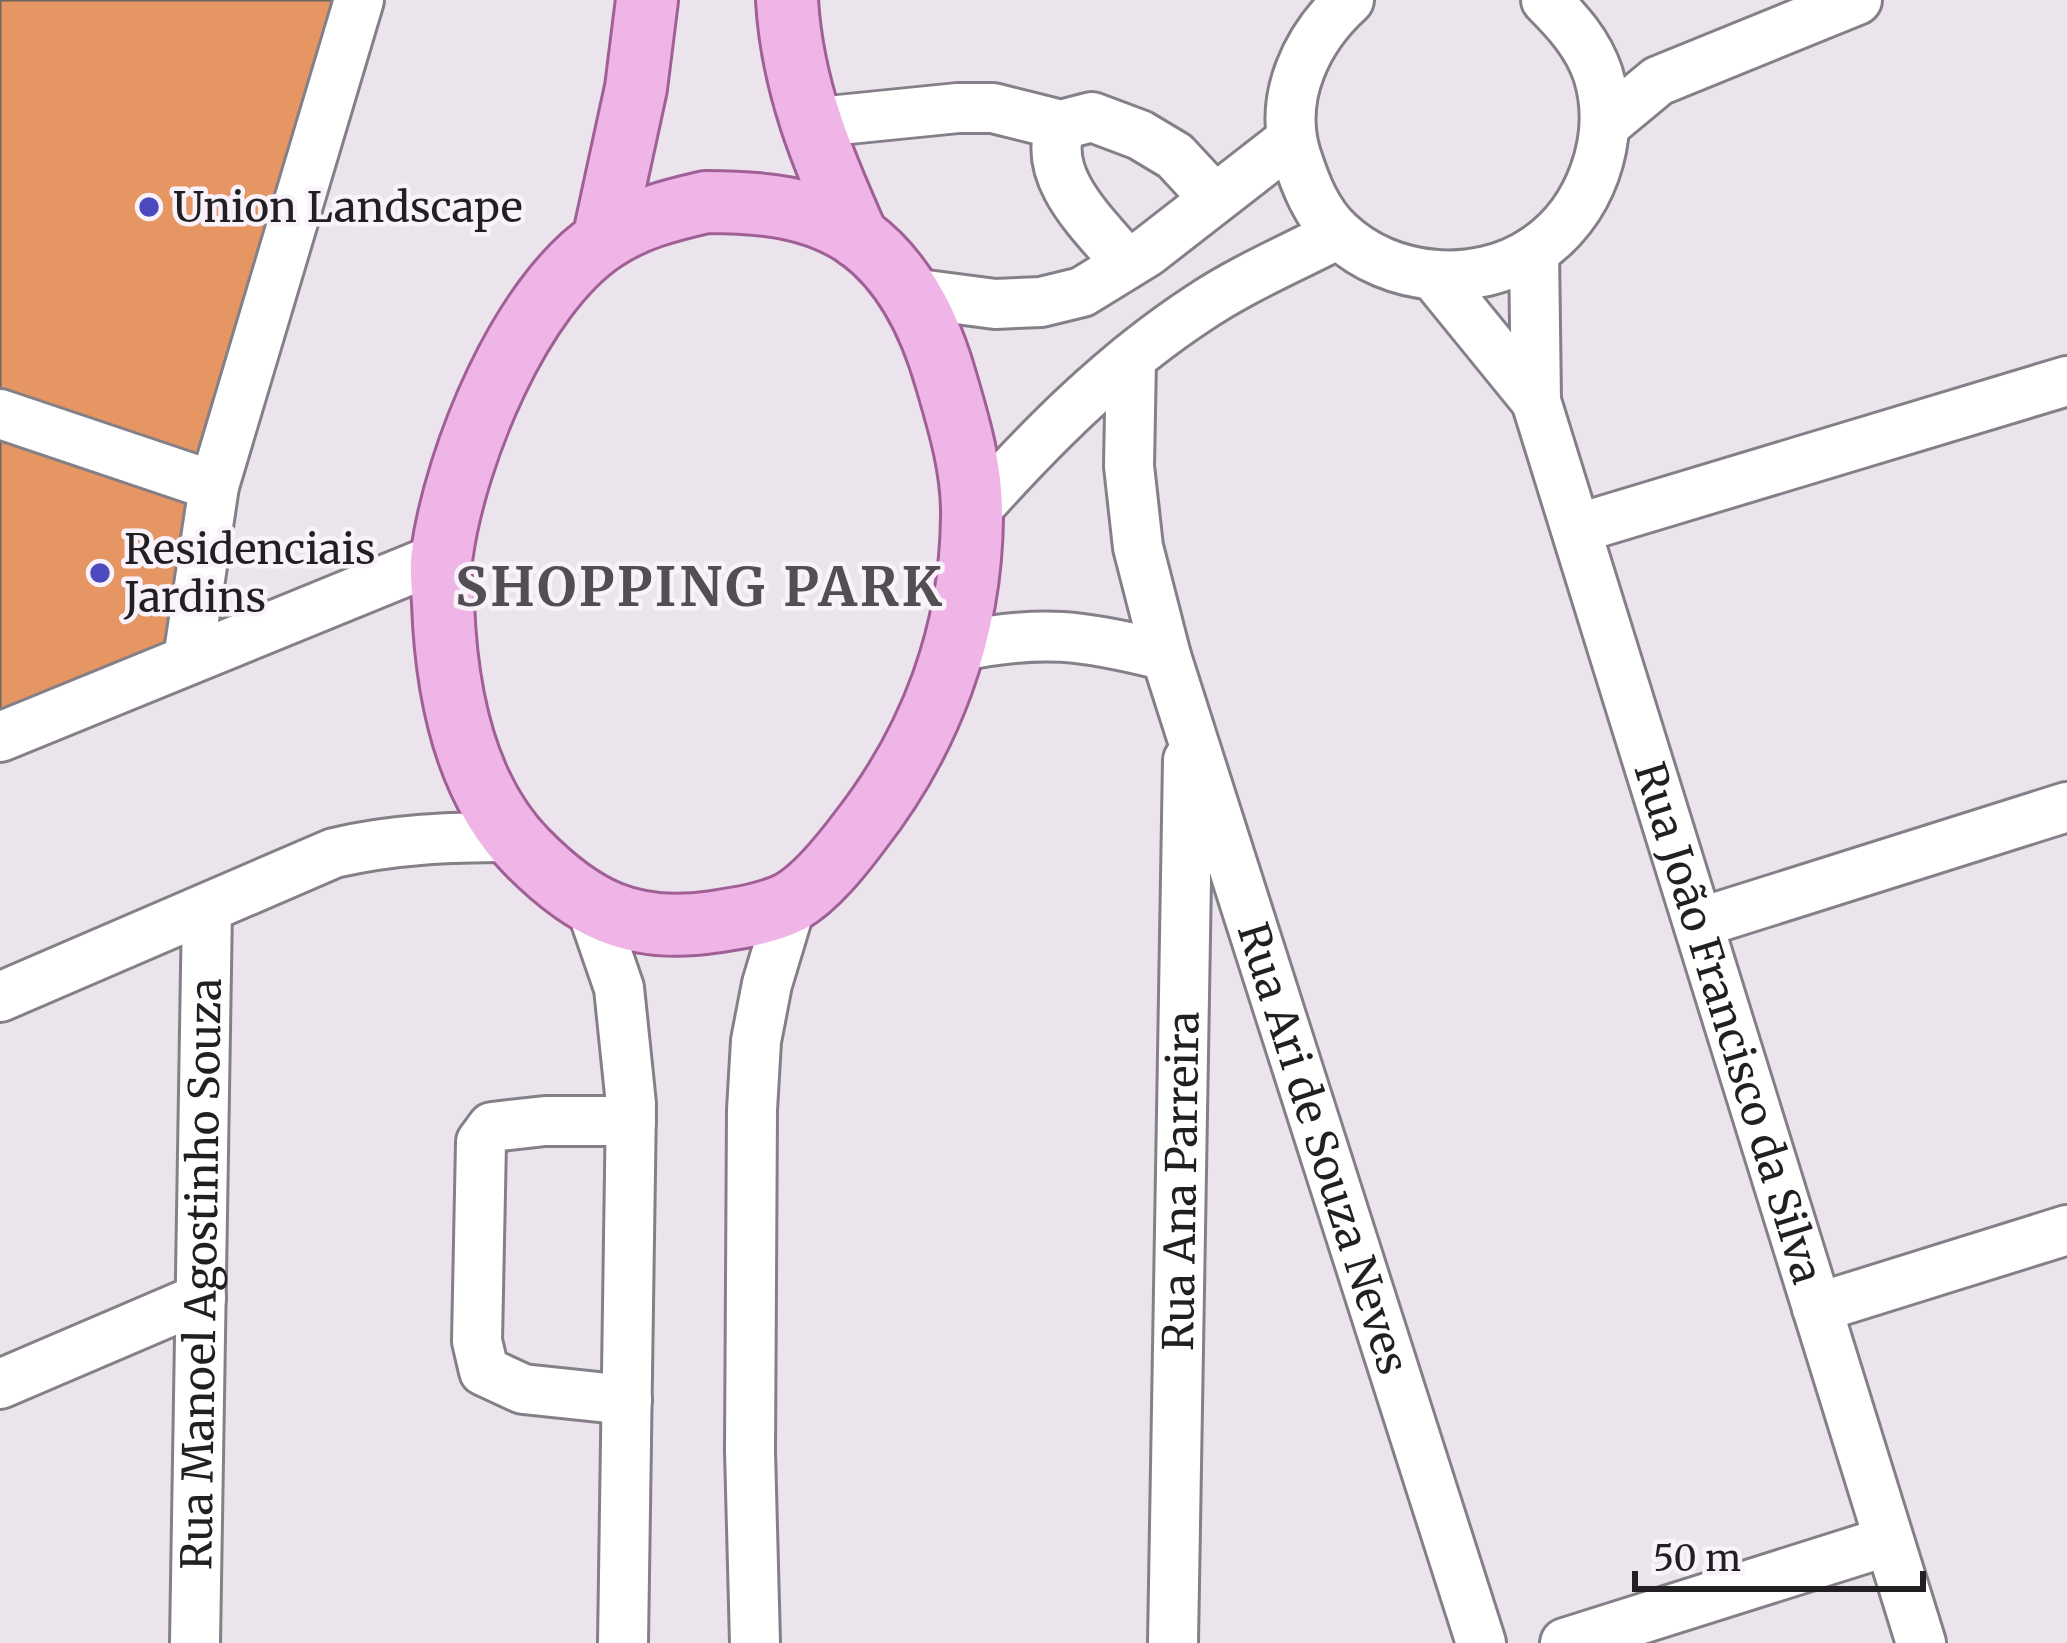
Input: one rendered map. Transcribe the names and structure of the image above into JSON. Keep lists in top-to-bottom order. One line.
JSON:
{"streets":{"street":["Rua João Francisco da Silva","Rua Ari de Souza Neves","Rua Ana Parreira","Rua Manoel Agostinho Souza"]},"crossings":[["Rua Ari de Souza Neves","Rua Ana Parreira"]],"districts":["SHOPPING PARK"],"places":["Union Landscape","Residenciais Jardins"],"scale_bar":"50 m"}
